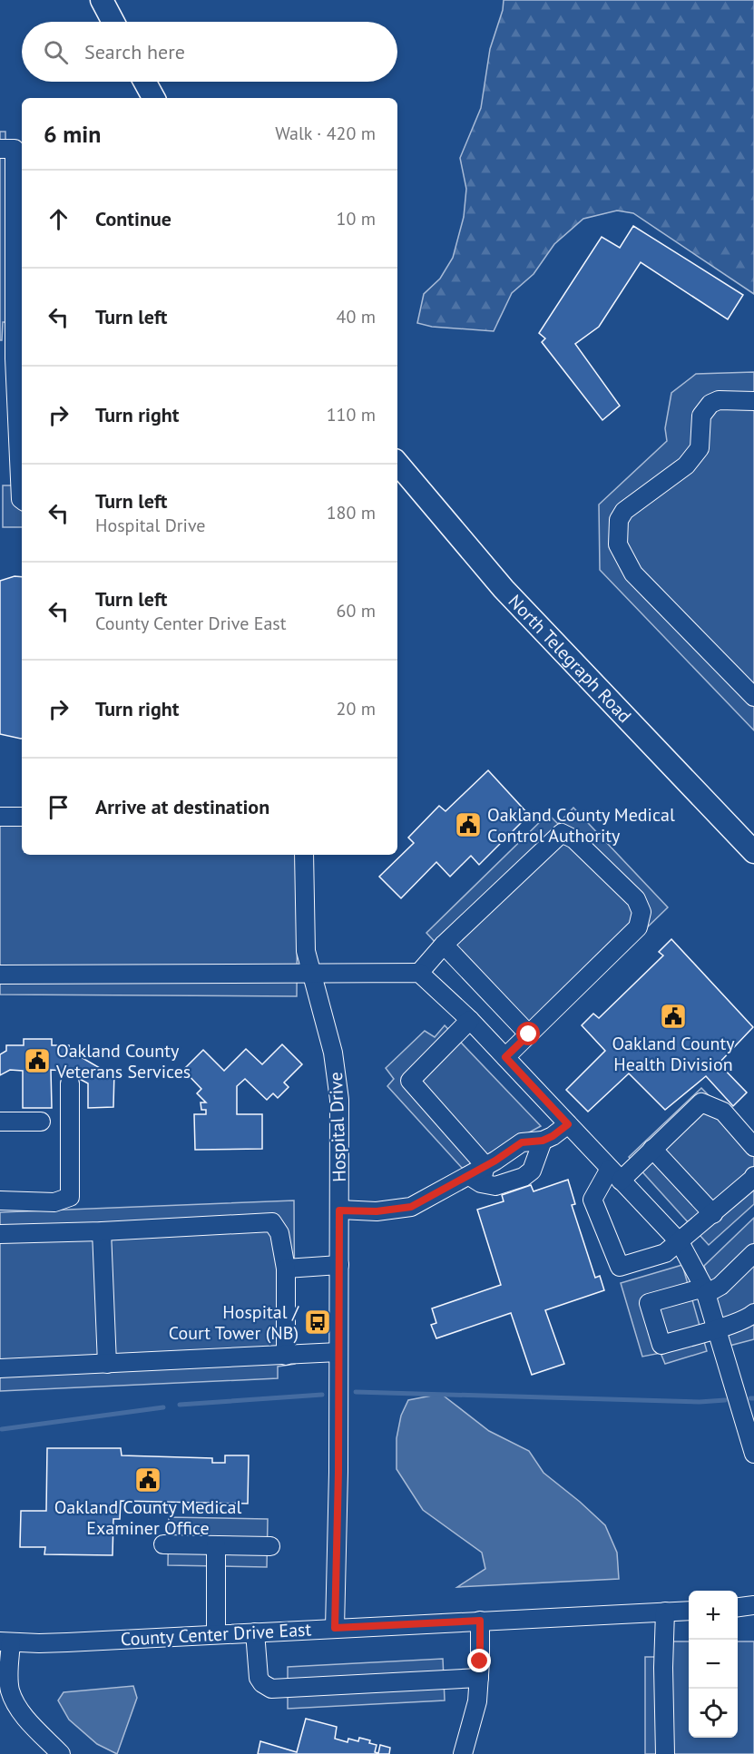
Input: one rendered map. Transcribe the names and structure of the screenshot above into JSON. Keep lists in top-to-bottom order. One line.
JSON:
{"streets":{"main road":["North Telegraph Road"],"street":["Hospital Drive","County Center Drive East"]},"crossings":[["Hospital Drive","County Center Drive East"]],"places":{"public building":["Oakland County Medical Control Authority","Oakland County Health Division","Oakland County Veterans Services","Oakland County Medical Examiner Office"],"bus stop":["Hospital / Court Tower (NB)"]},"page":{"search":"Search here","heading":["6 min","Walk · 420 m"],"list":[["Continue","10 m"],["Turn left","40 m"],["Turn right","110 m"],["Turn left","Hospital Drive","180 m"],["Turn left","County Center Drive East","60 m"],["Turn right","20 m"],"Arrive at destination"],"map_buttons":["+","−"]}}
